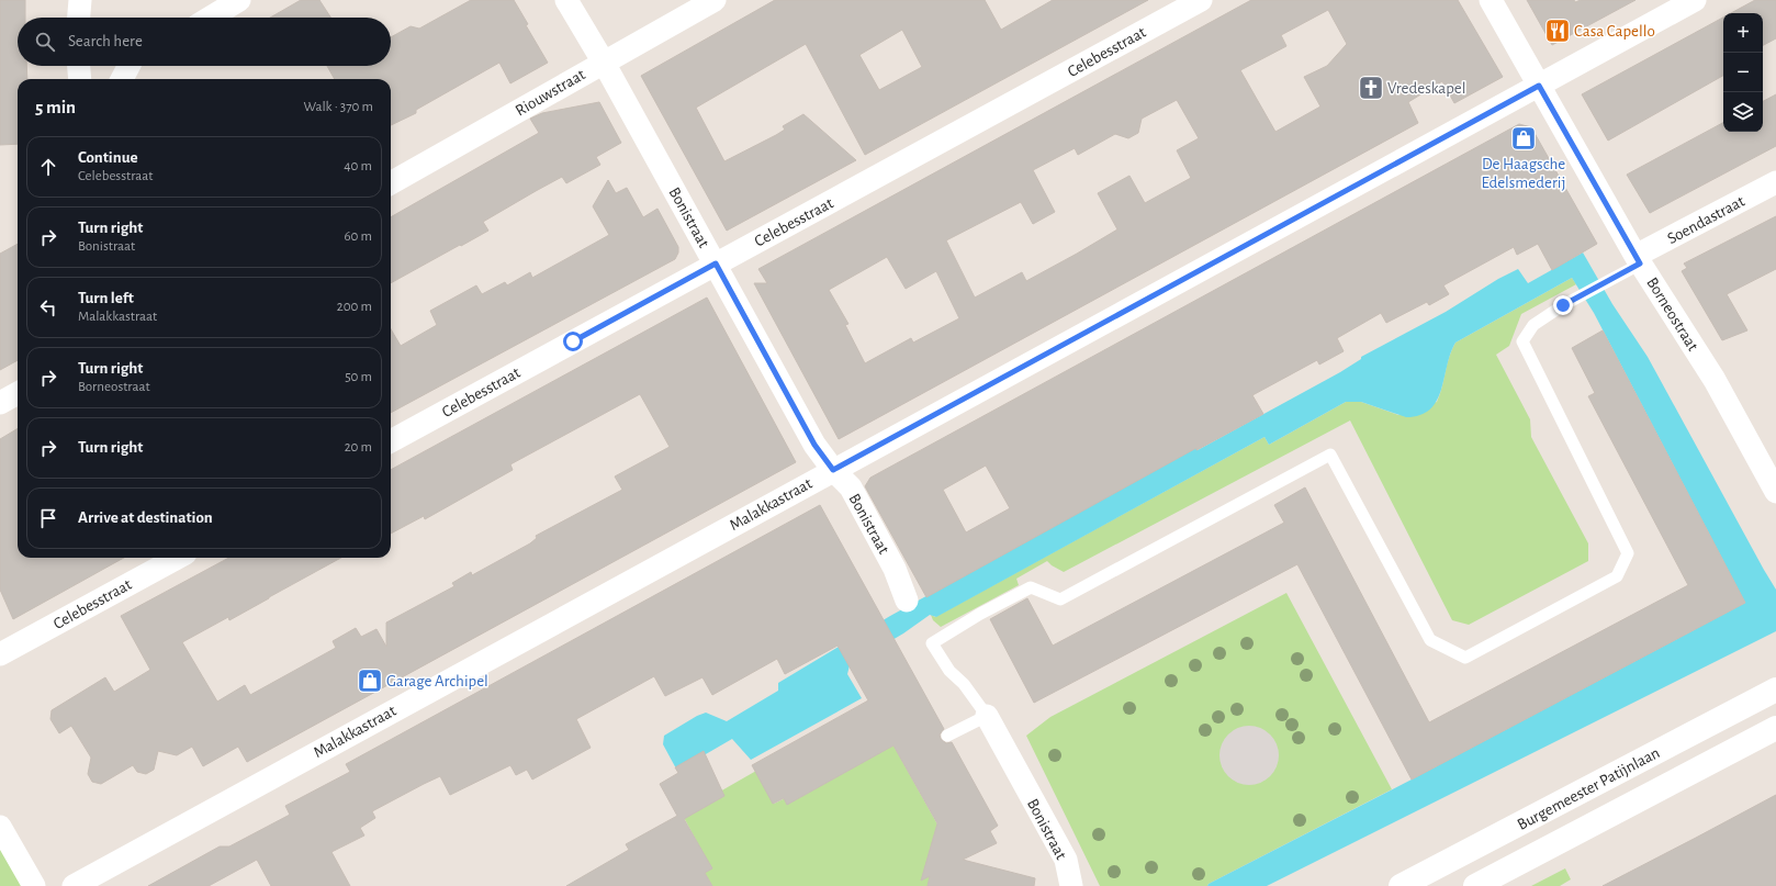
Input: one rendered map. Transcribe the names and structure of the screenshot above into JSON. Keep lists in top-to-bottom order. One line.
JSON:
{"streets":{"main road":["Burgemeester Patijnlaan"],"street":["Celebesstraat","Riouwstraat","Bonistraat","Soendastraat","Borneostraat","Malakkastraat"]},"crossings":[["Celebesstraat","Bonistraat"],["Riouwstraat","Bonistraat"],["Bonistraat","Soendastraat"],["Bonistraat","Borneostraat"],["Bonistraat","Malakkastraat"],["Soendastraat","Borneostraat"],["Borneostraat","Malakkastraat"]],"places":{"restaurant":["Casa Capello"],"church":["Vredeskapel"],"shop":["De Haagsche Edelsmederij","Garage Archipel"]},"page":{"map_buttons":["+","−"],"search":"Search here","heading":["5 min","Walk · 370 m"],"list":[["Continue","Celebesstraat","40 m"],["Turn right","Bonistraat","60 m"],["Turn left","Malakkastraat","200 m"],["Turn right","Borneostraat","50 m"],["Turn right","20 m"],"Arrive at destination"]}}
